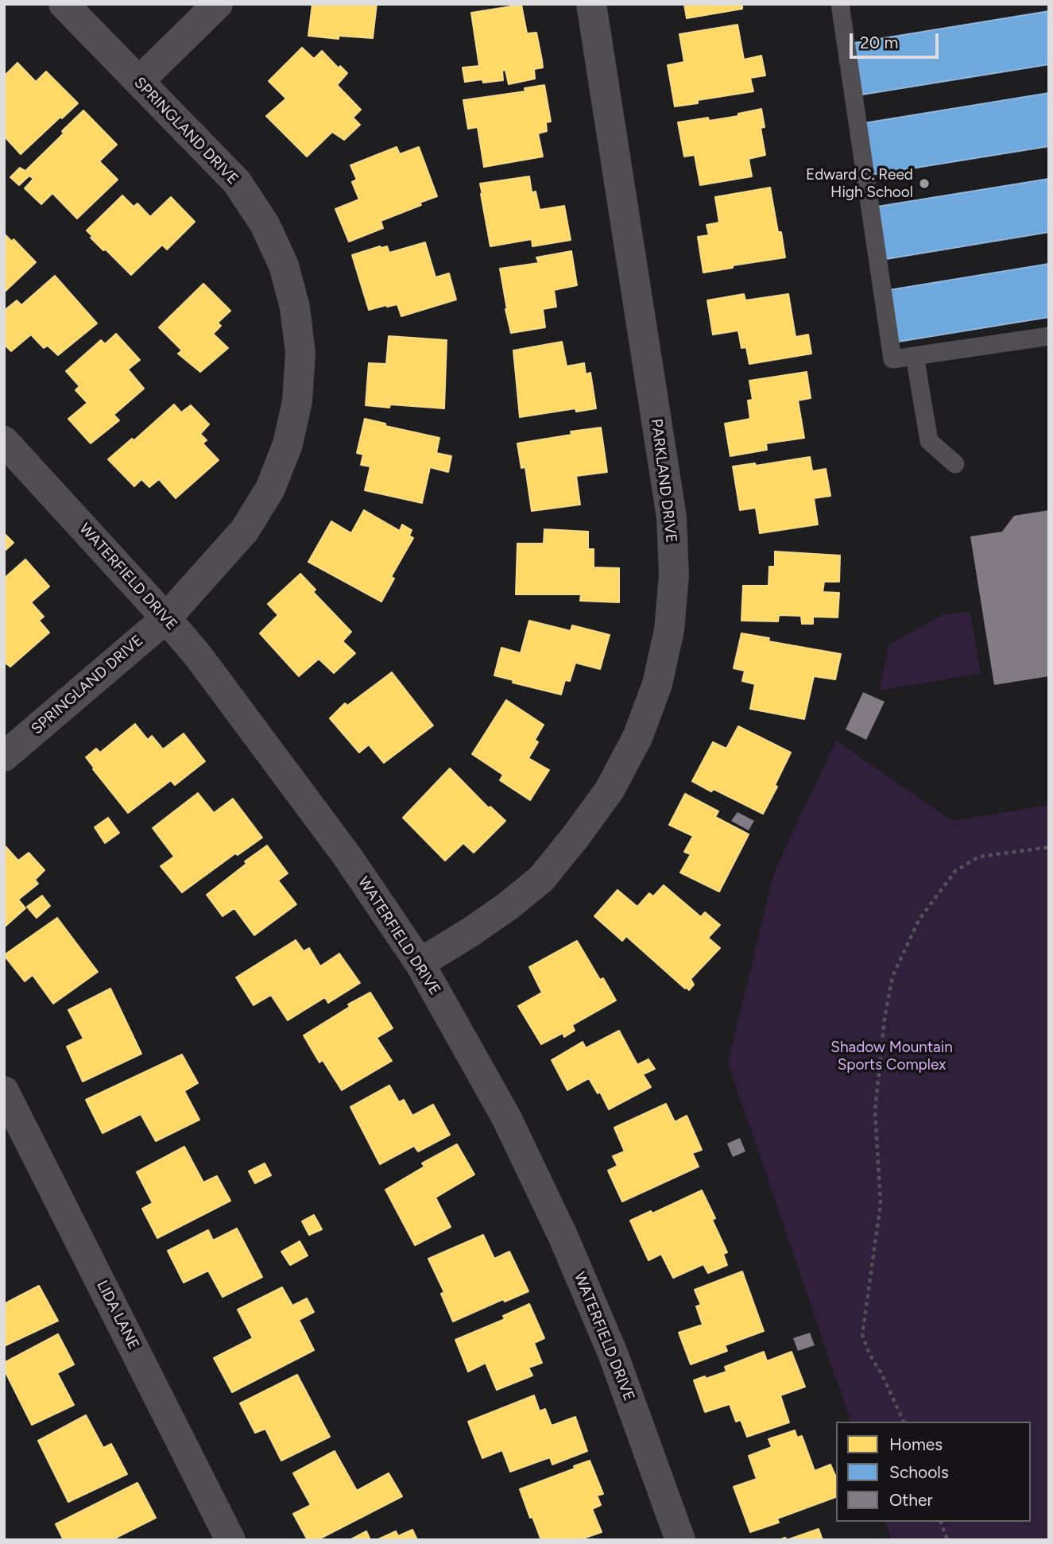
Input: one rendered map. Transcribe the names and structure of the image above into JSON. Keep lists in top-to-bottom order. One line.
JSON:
{"streets":{"street":["SPRINGLAND DRIVE","PARKLAND DRIVE","WATERFIELD DRIVE","LIDA LANE"]},"crossings":[["SPRINGLAND DRIVE","WATERFIELD DRIVE"],["PARKLAND DRIVE","WATERFIELD DRIVE"]],"parks":["Shadow Mountain Sports Complex"],"places":["Edward C. Reed High School"],"legend":["Homes","Schools","Other"],"scale_bar":"20 m"}
